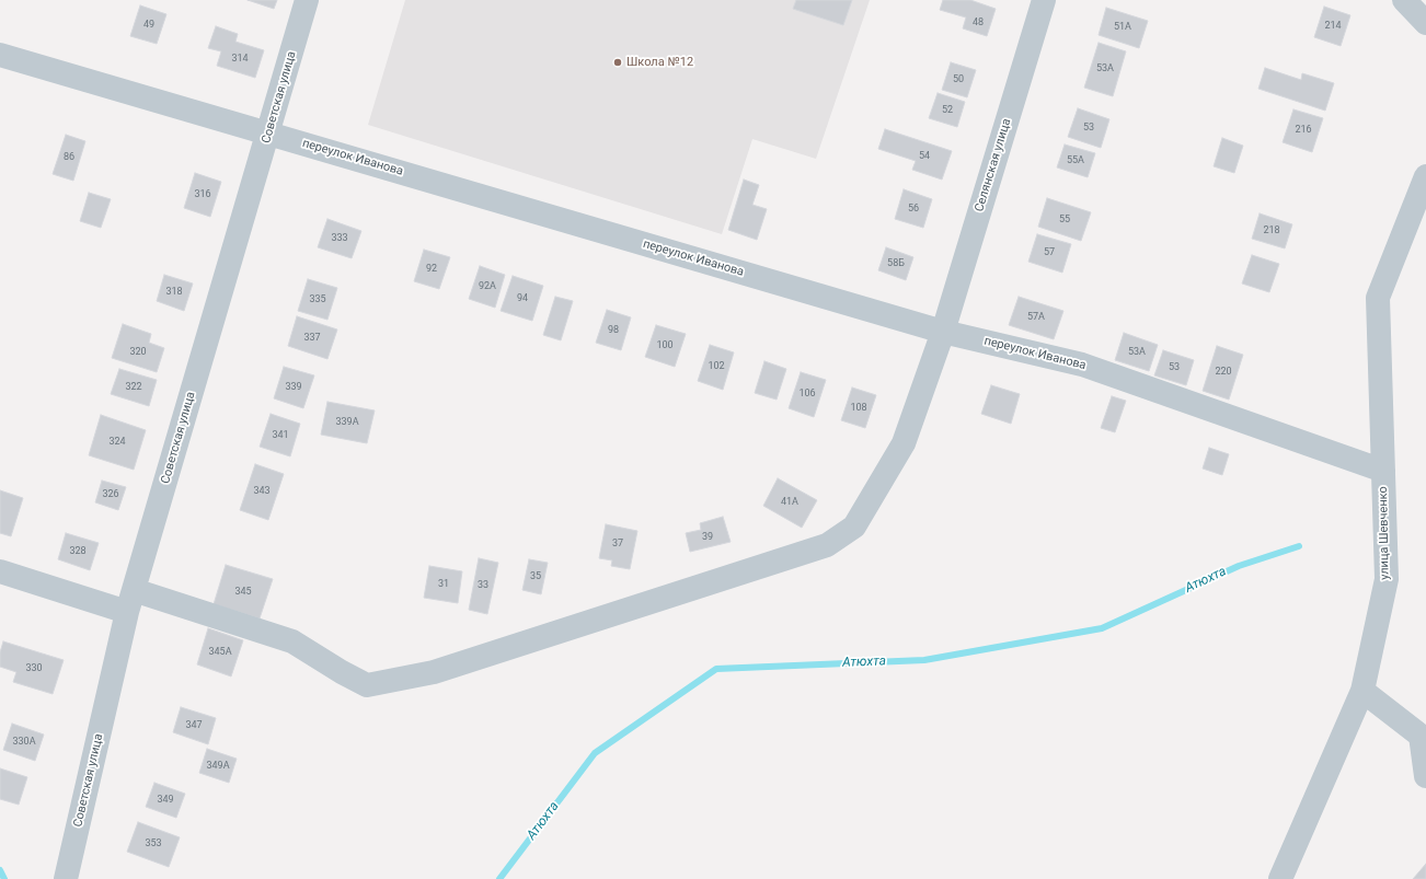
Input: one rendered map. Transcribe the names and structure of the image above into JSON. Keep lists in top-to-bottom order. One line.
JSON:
{"streets":{"street":["Советская улица","переулок Иванова","Селянская улица","улица Шевченко"]},"crossings":[["Советская улица","переулок Иванова"],["Советская улица","Селянская улица"],["переулок Иванова","Селянская улица"],["переулок Иванова","улица Шевченко"]],"water":["Атюхта"],"places":["Школа №12"],"house_numbers":["48","49","214","51А","314","53А","50","52","53","216","54","86","55А","316","56","55","218","333","57","58Б","92","92А","318","94","335","57А","98","337","100","320","53А","102","53","220","322","339","106","108","339А","341","324","343","326","41А","39","37","328","35","31","33","345","345А","330","347","330А","349А","349","353"]}
